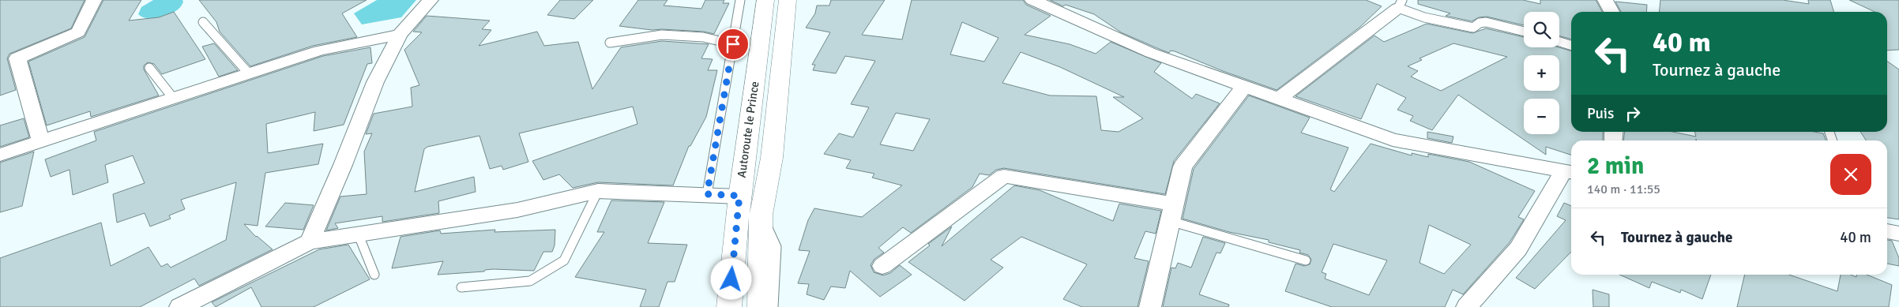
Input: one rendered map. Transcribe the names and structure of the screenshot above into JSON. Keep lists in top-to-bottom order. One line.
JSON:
{"streets":{"main road":["Autoroute le Prince"]},"page":{"map_buttons":["+","−"],"turn":["40 m","Tournez à gauche"],"then":"Puis","heading":["2 min","140 m · 11:55"],"list":[{"name":"Tournez à gauche","value":"40 m"}]}}
